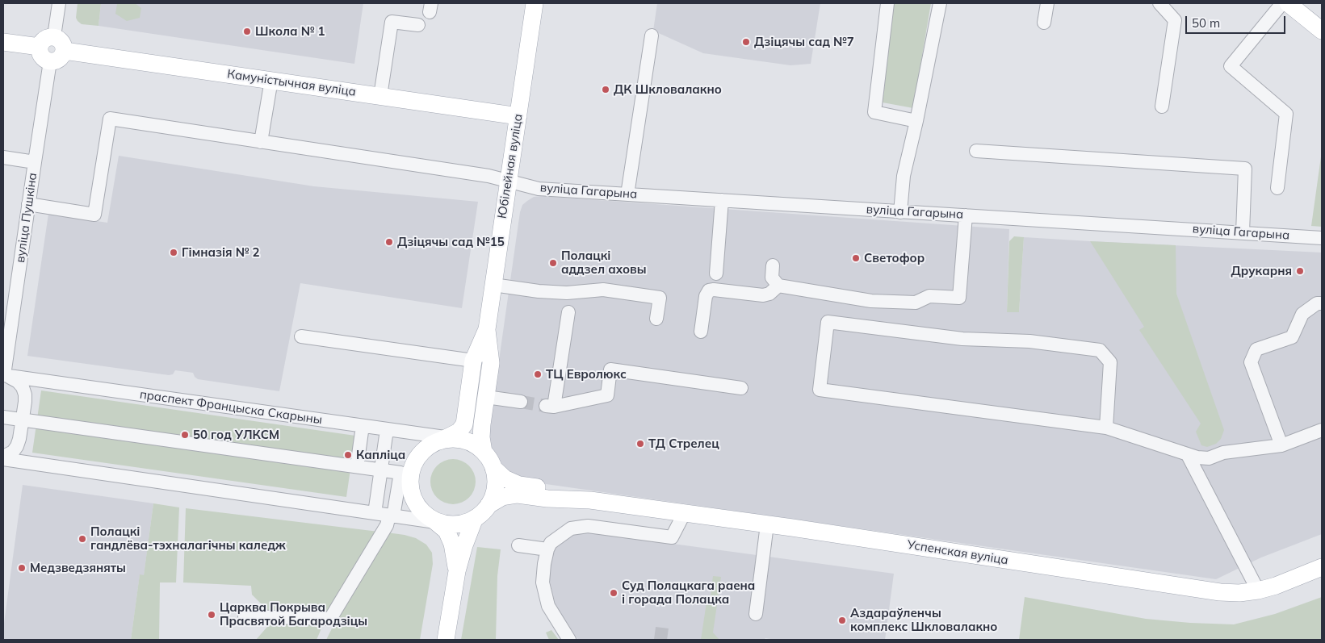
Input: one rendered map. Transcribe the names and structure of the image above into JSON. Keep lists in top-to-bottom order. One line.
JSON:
{"streets":{"main road":["Камуністычная вуліца","Юбілейная вуліца","Успенская вуліца"],"street":["вуліца Гагарына","вуліца Пушкіна","праспект Францыска Скарыны"]},"crossings":[["Камуністычная вуліца","Юбілейная вуліца"],["Камуністычная вуліца","вуліца Пушкіна"],["Юбілейная вуліца","вуліца Гагарына"],["Юбілейная вуліца","праспект Францыска Скарыны"],["Юбілейная вуліца","Успенская вуліца"],["вуліца Гагарына","вуліца Пушкіна"],["вуліца Пушкіна","праспект Францыска Скарыны"],["праспект Францыска Скарыны","Успенская вуліца"]],"places":["Школа № 1","Дзіцячы сад №7","ДК Шкловалакно","Дзіцячы сад №15","Гімназія № 2","Светофор","Полацкі аддзел аховы","Друкарня","ТЦ Евролюкс","50 год УЛКСМ","ТД Стрелец","Капліца","Полацкі гандлёва-тэхналагічны каледж","Медзведзяняты","Суд Полацкага раена і горада Полацка","Царква Покрыва Прасвятой Багародзіцы","Аздараўленчы комплекс Шкловалакно"],"scale_bar":"50 m"}
